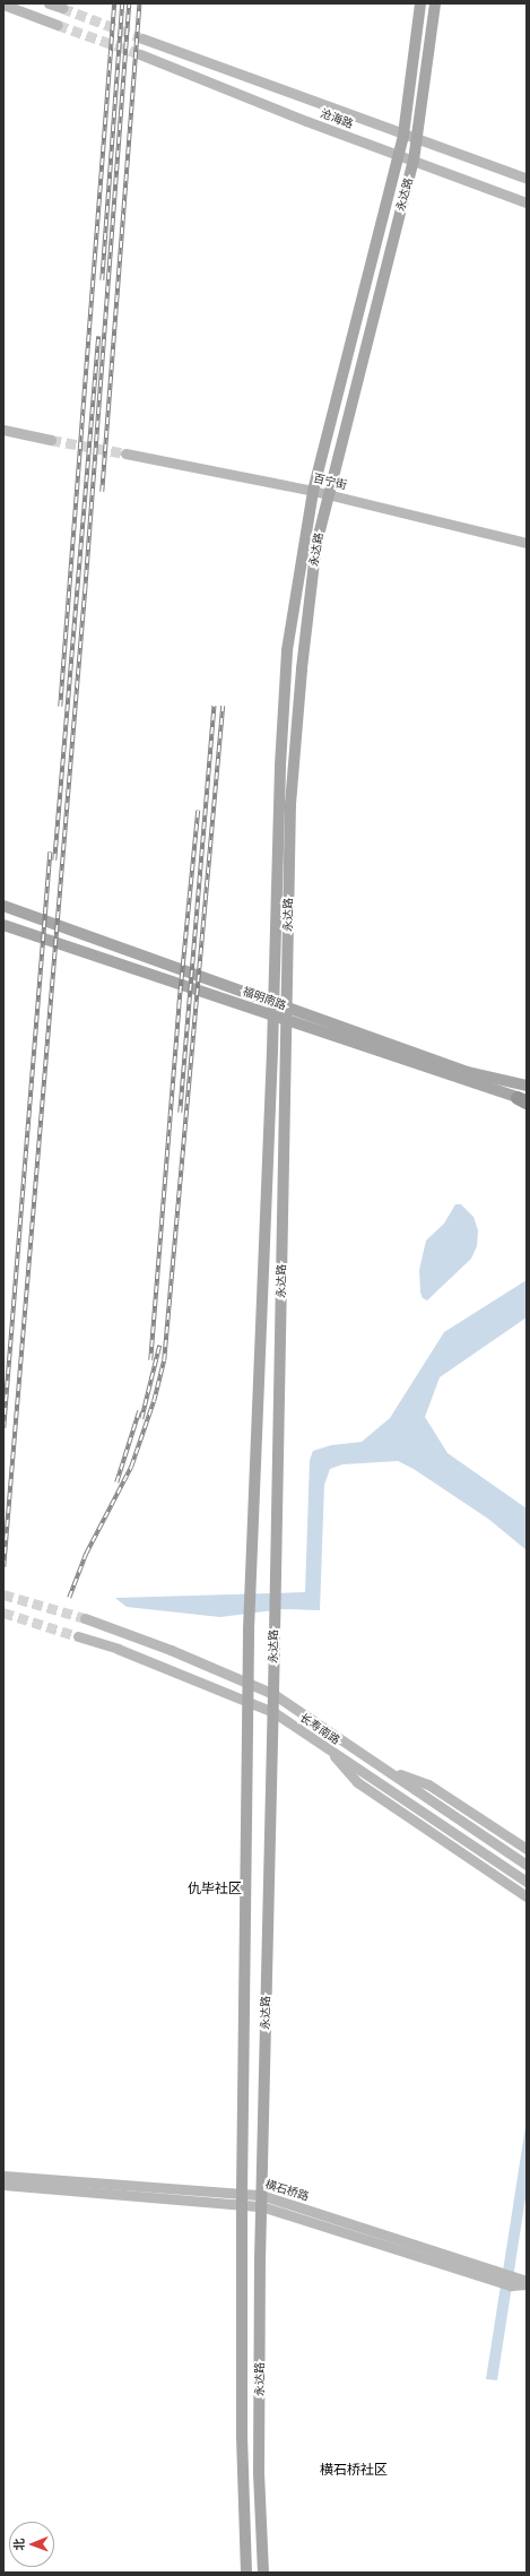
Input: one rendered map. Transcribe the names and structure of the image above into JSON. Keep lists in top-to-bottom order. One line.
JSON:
{"streets":{"main road":["沧海路","永达路","百宁街","福明南路","长寿南路","横石桥路"]},"crossings":[["沧海路","永达路"],["永达路","百宁街"],["永达路","长寿南路"],["永达路","横石桥路"]],"districts":["仇毕社区","横石桥社区"],"north":"left"}
